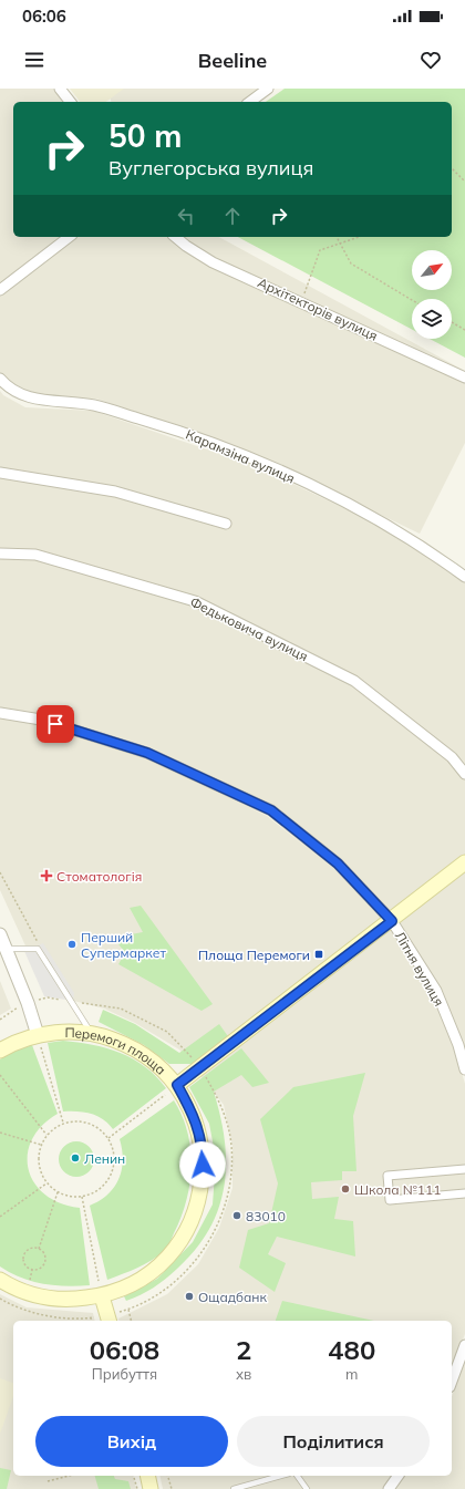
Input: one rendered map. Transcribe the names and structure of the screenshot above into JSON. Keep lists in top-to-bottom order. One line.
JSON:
{"streets":{"main road":["Перемоги площа"],"street":["Архітекторів вулиця","Карамзіна вулиця","Федьковича вулиця","Літня вулиця"]},"places":{"health":["Стоматологія"],"other":["Перший Супермаркет","Ленин","Школа №111","83010","Ощадбанк"],"transit":["Площа Перемоги"]},"north":"top right","page":{"status":"06:06","header":"Beeline","turn":["50 m","Вуглегорська вулиця"],"eta":["06:08","Прибуття","2","хв","480","m"],"buttons":["Вихід","Поділитися"]}}
